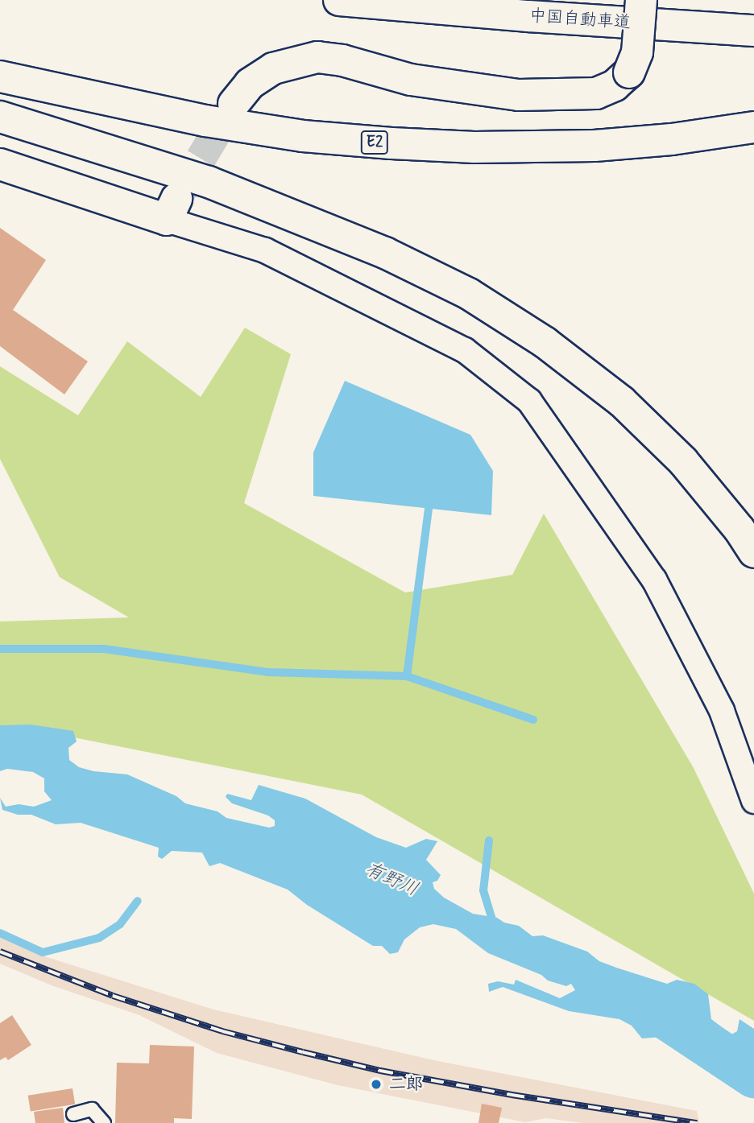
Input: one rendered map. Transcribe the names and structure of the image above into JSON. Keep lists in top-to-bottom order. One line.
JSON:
{"streets":{"main road":["中国自動車道","E2"]},"water":["有野川"],"places":["二郎"]}
